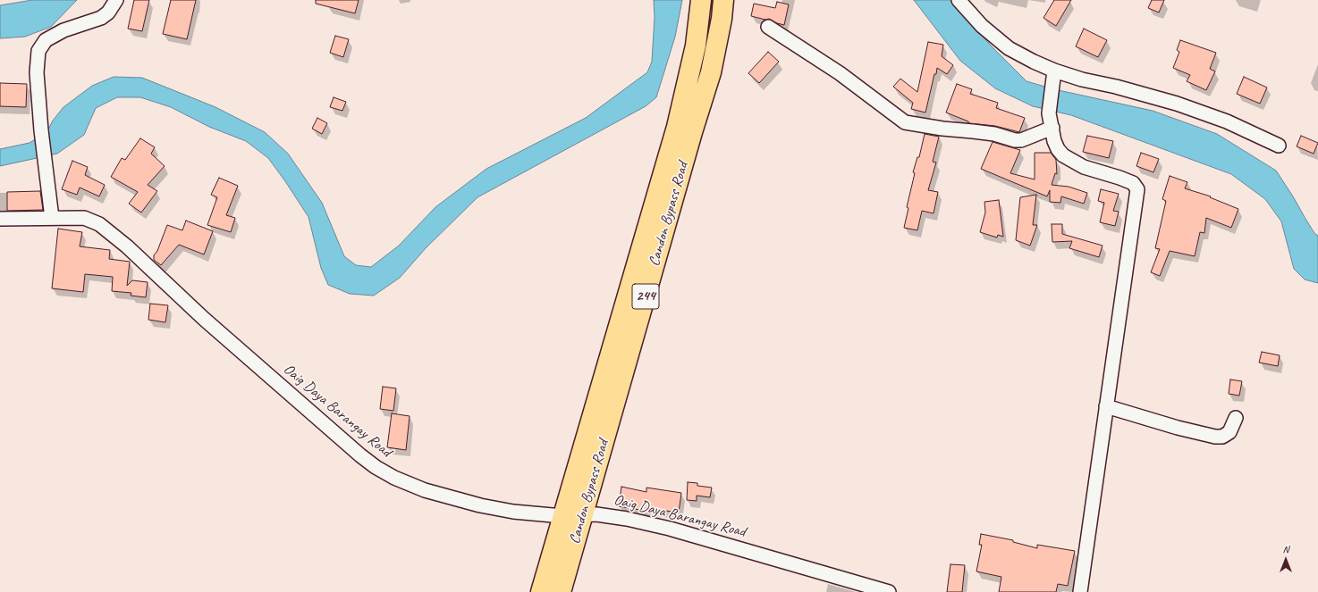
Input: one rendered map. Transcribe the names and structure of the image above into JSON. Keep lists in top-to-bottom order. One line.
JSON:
{"streets":{"highway":["Candon Bypass Road","244"],"street":["Oaig Daya Barangay Road"]},"crossings":[["Candon Bypass Road","Oaig Daya Barangay Road"]],"north":"top"}
